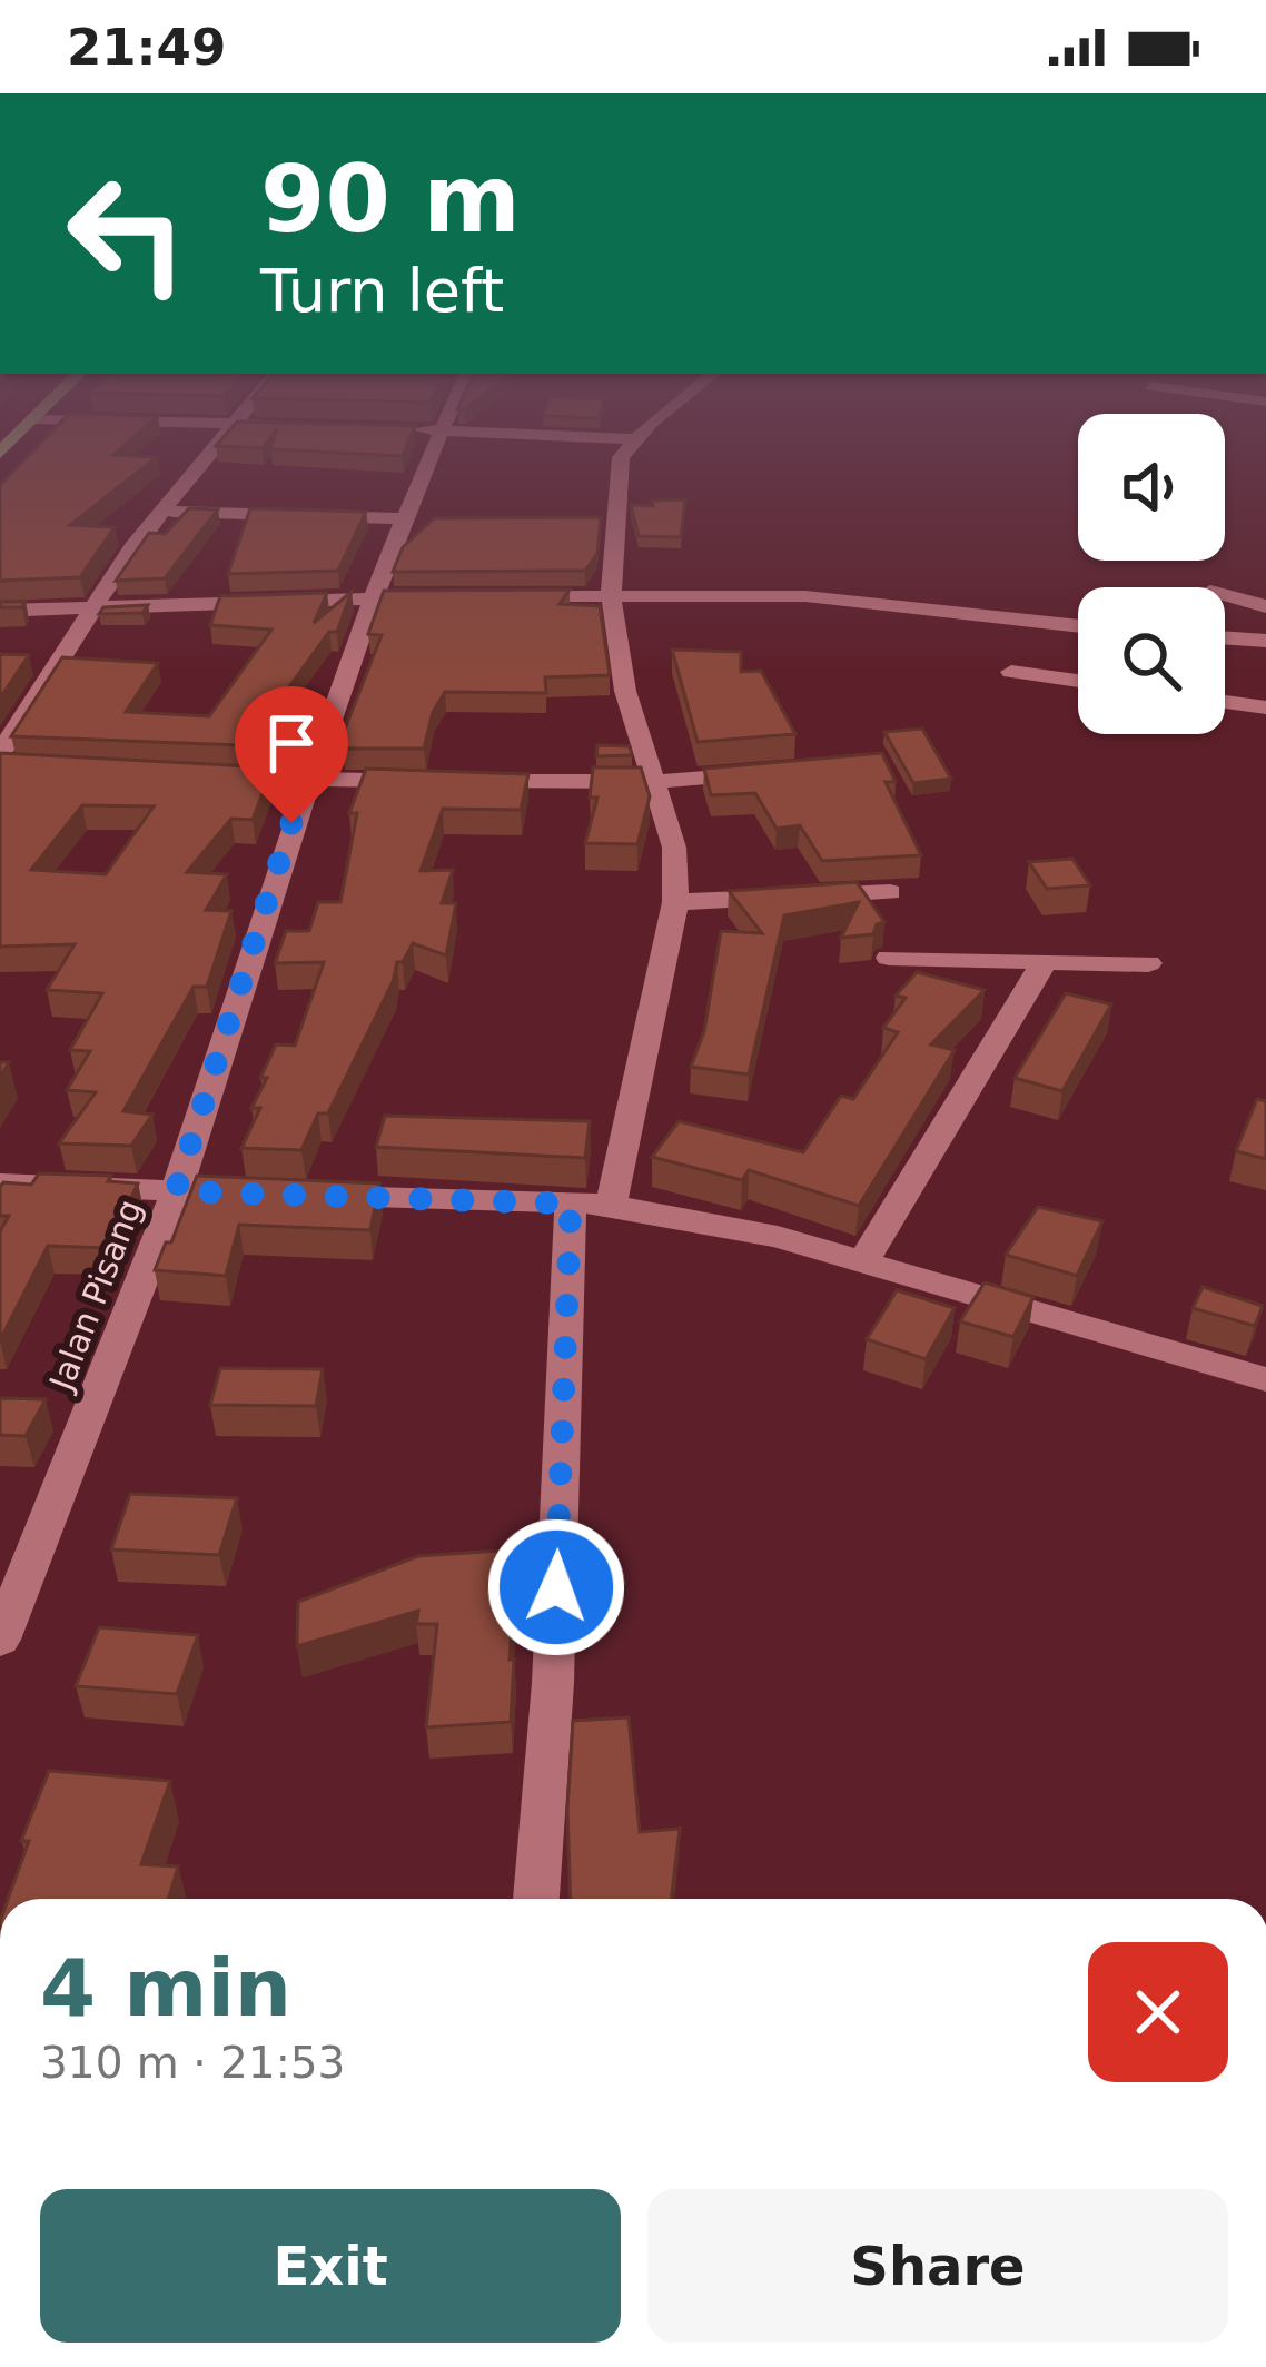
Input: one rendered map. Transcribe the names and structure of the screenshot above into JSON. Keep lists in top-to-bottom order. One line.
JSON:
{"streets":{"street":["Jalan Pisang"]},"page":{"status":"21:49","turn":["90 m","Turn left"],"heading":["4 min","310 m · 21:53"],"buttons":["Exit","Share"]}}
